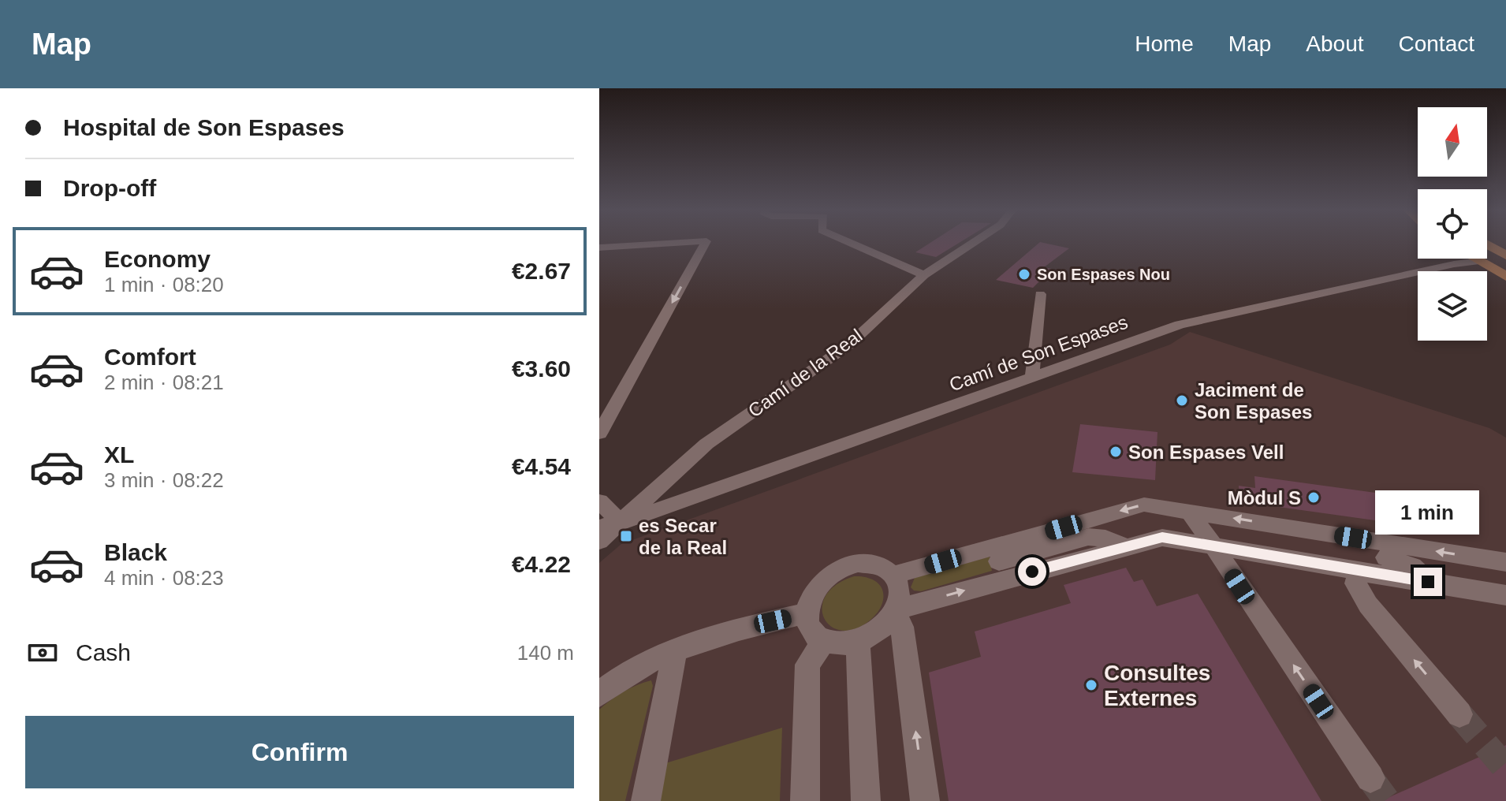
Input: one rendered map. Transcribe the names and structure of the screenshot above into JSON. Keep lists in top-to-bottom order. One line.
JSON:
{"streets":{"street":["Camí de Son Espases","Camí de la Real"]},"crossings":[["Camí de Son Espases","Camí de la Real"]],"places":{"other":["Son Espases Nou","Jaciment de Son Espases","Son Espases Vell","Mòdul S","Consultes Externes"],"transit":["es Secar de la Real"]},"north":"top","page":{"header":"Map","nav":["Home","Map","About","Contact"],"banner":["Hospital de Son Espases","Drop-off"],"list":[{"name":"Economy","note":"1 min · 08:20","value":"€2.67"},{"name":"Comfort","note":"2 min · 08:21","value":"€3.60"},{"name":"XL","note":"3 min · 08:22","value":"€4.54"},{"name":"Black","note":"4 min · 08:23","value":"€4.22"}],"bubble":"1 min","pay":["Cash","140 m"],"buttons":"Confirm"}}
